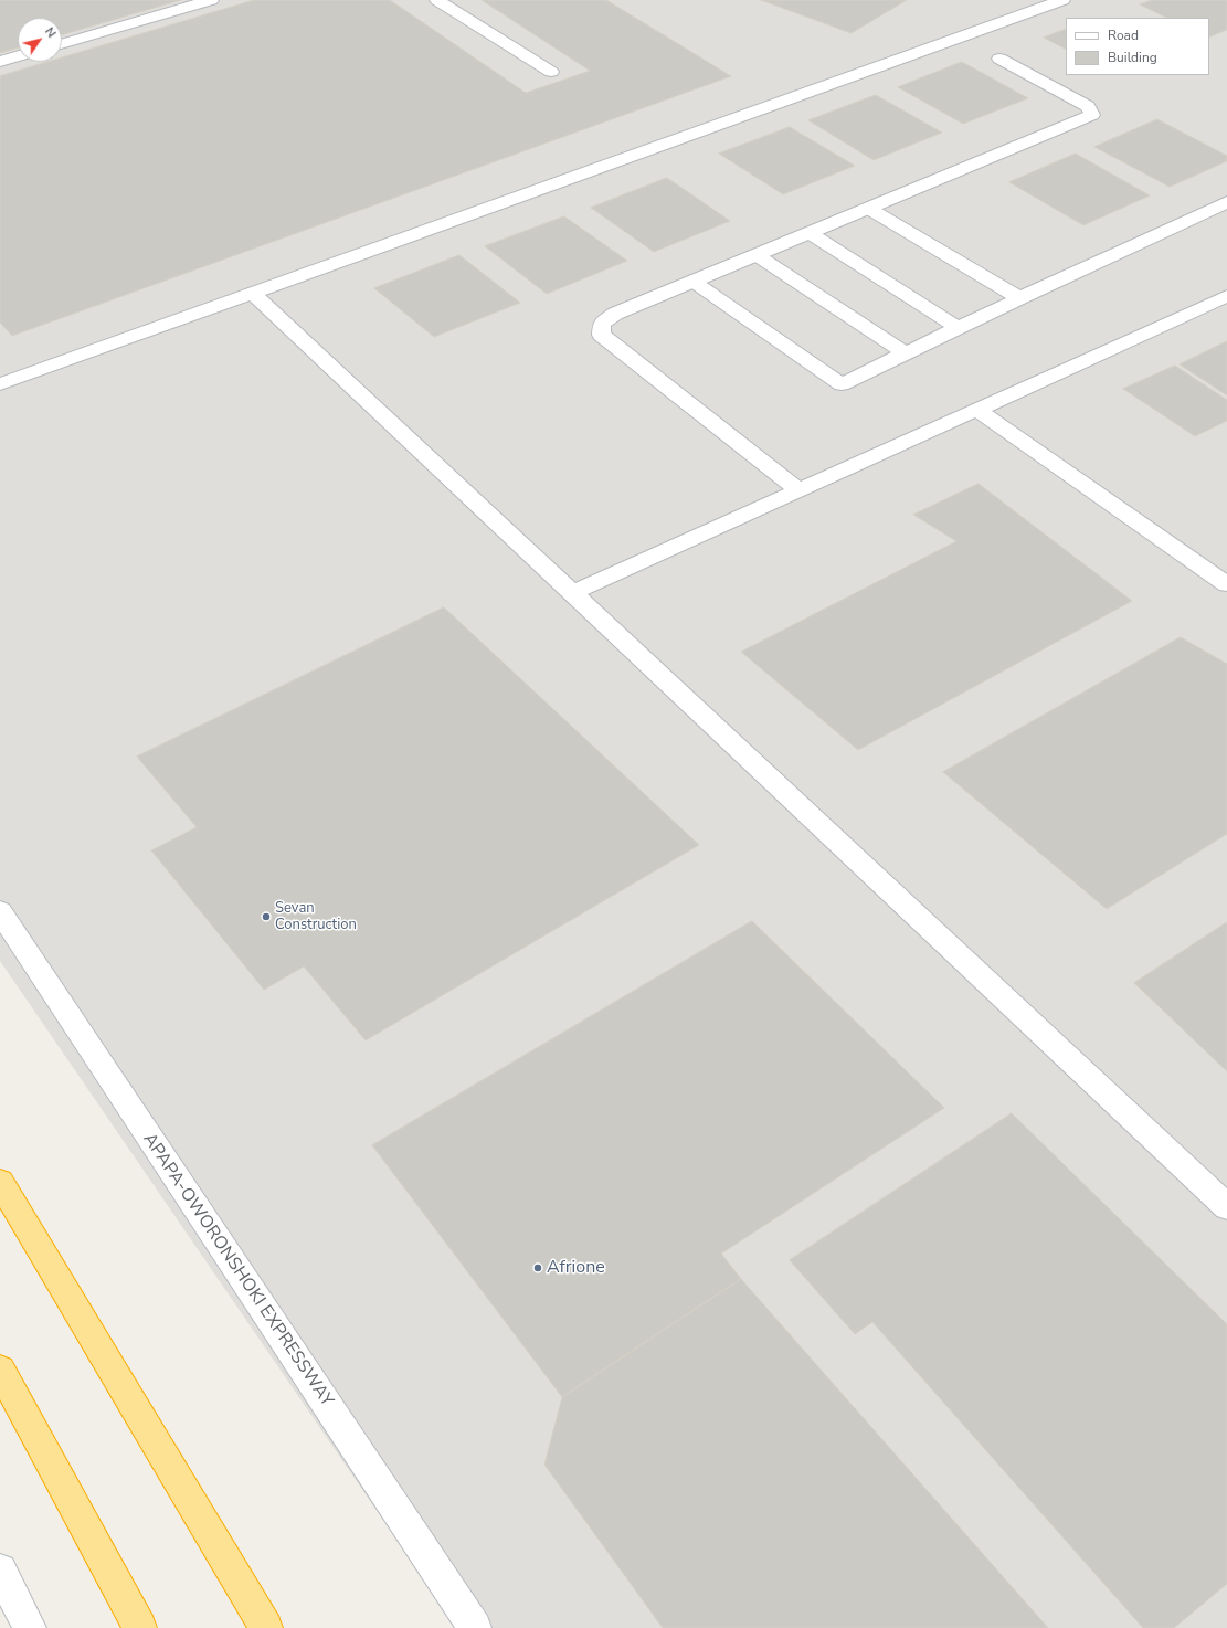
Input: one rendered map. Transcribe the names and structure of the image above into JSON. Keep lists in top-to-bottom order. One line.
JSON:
{"streets":{"street":["APAPA-OWORONSHOKI EXPRESSWAY"]},"places":["Sevan Construction","Afrione"],"legend":["Road","Building"],"north":"top right"}
